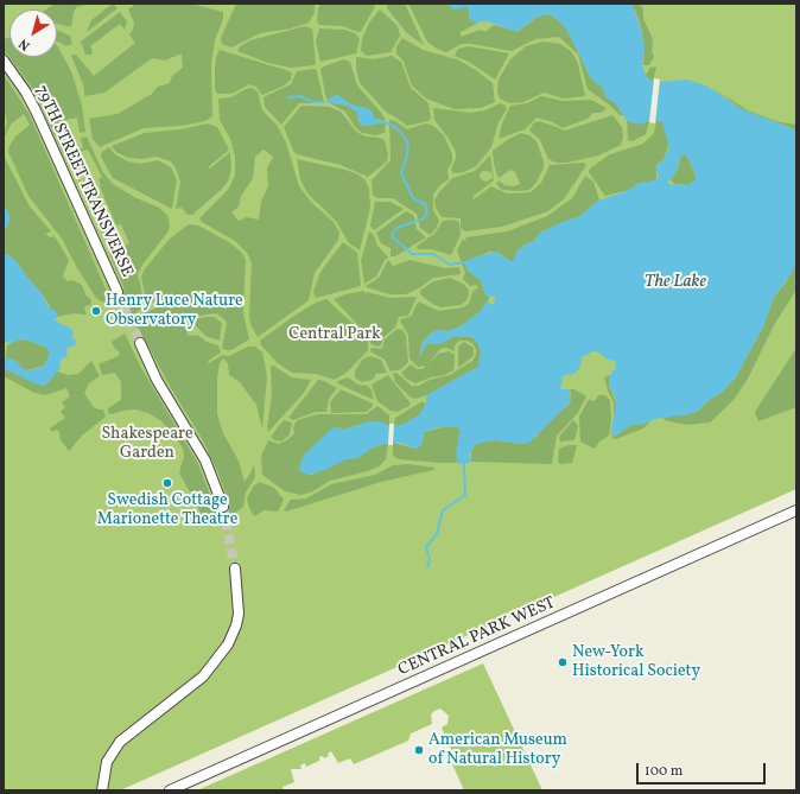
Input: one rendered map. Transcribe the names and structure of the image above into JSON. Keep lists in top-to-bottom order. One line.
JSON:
{"streets":{"main road":["79TH STREET TRANSVERSE","CENTRAL PARK WEST"]},"water":["The Lake"],"parks":["Central Park","Shakespeare Garden"],"places":["Henry Luce Nature Observatory","Swedish Cottage Marionette Theatre","New-York Historical Society","American Museum of Natural History"],"scale_bar":"100 m","north":"bottom left"}
